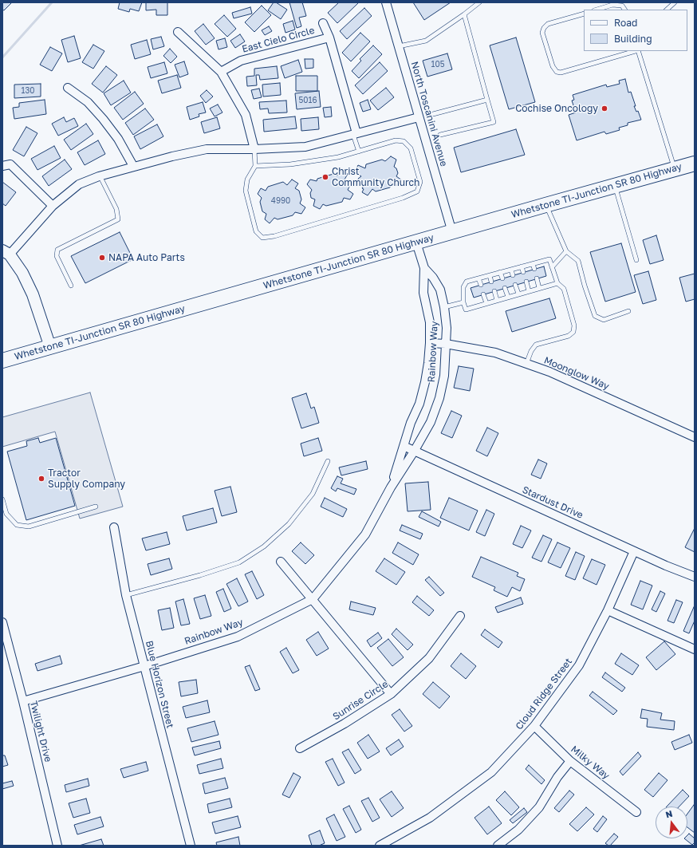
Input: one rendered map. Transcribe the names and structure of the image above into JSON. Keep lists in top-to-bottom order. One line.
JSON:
{"streets":{"highway":["Whetstone TI-Junction SR 80 Highway"],"street":["East Cielo Circle","North Toscanini Avenue","Rainbow Way","Moonglow Way","Stardust Drive","Blue Horizon Street","Cloud Ridge Street","Sunrise Circle","Twilight Drive","Milky Way"]},"crossings":[["North Toscanini Avenue","Whetstone TI-Junction SR 80 Highway"],["Whetstone TI-Junction SR 80 Highway","Rainbow Way"],["Rainbow Way","Moonglow Way"],["Rainbow Way","Stardust Drive"],["Rainbow Way","Blue Horizon Street"],["Rainbow Way","Twilight Drive"],["Stardust Drive","Cloud Ridge Street"],["Cloud Ridge Street","Milky Way"]],"places":["Cochise Oncology","Christ Community Church","NAPA Auto Parts","Tractor Supply Company"],"house_numbers":["105","130","5016","4990"],"legend":["Road","Building"],"north":"top"}
